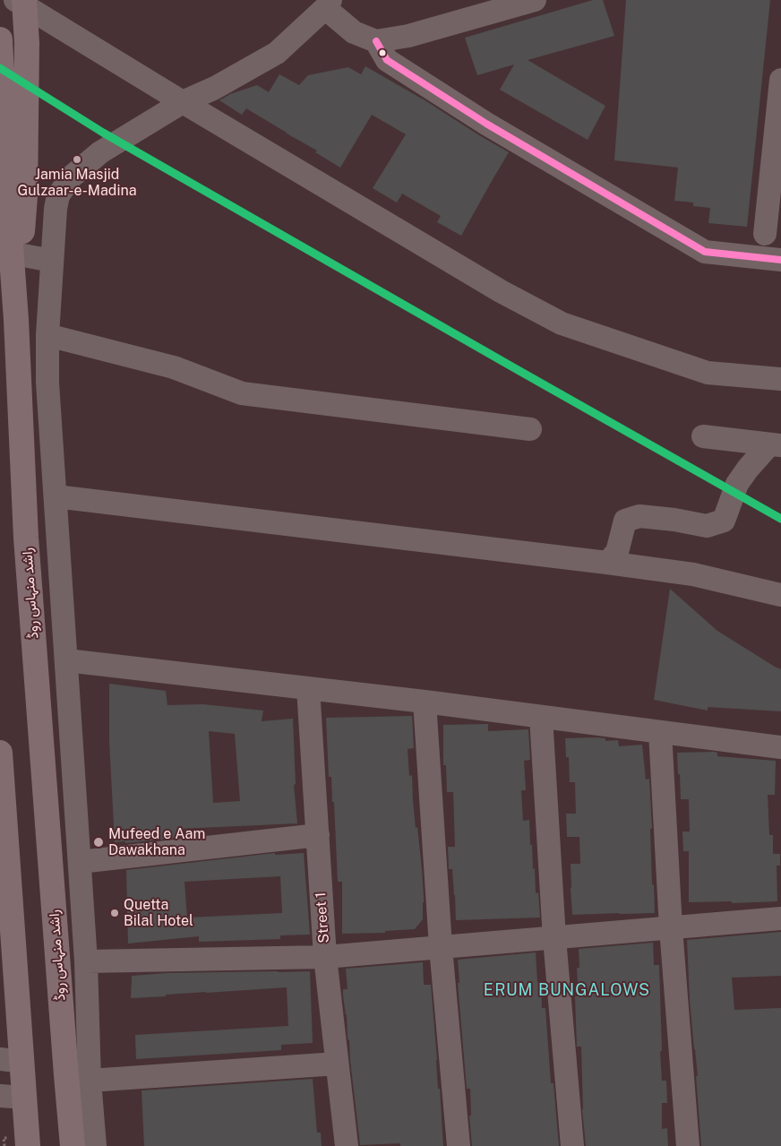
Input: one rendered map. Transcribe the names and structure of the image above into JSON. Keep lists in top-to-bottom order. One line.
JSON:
{"streets":{"main road":["راشد منہاس روڈ"],"street":["Street 1"]},"districts":["ERUM BUNGALOWS"],"places":["Jamia Masjid Gulzaar-e-Madina","Mufeed e Aam Dawakhana","Quetta Bilal Hotel"]}
